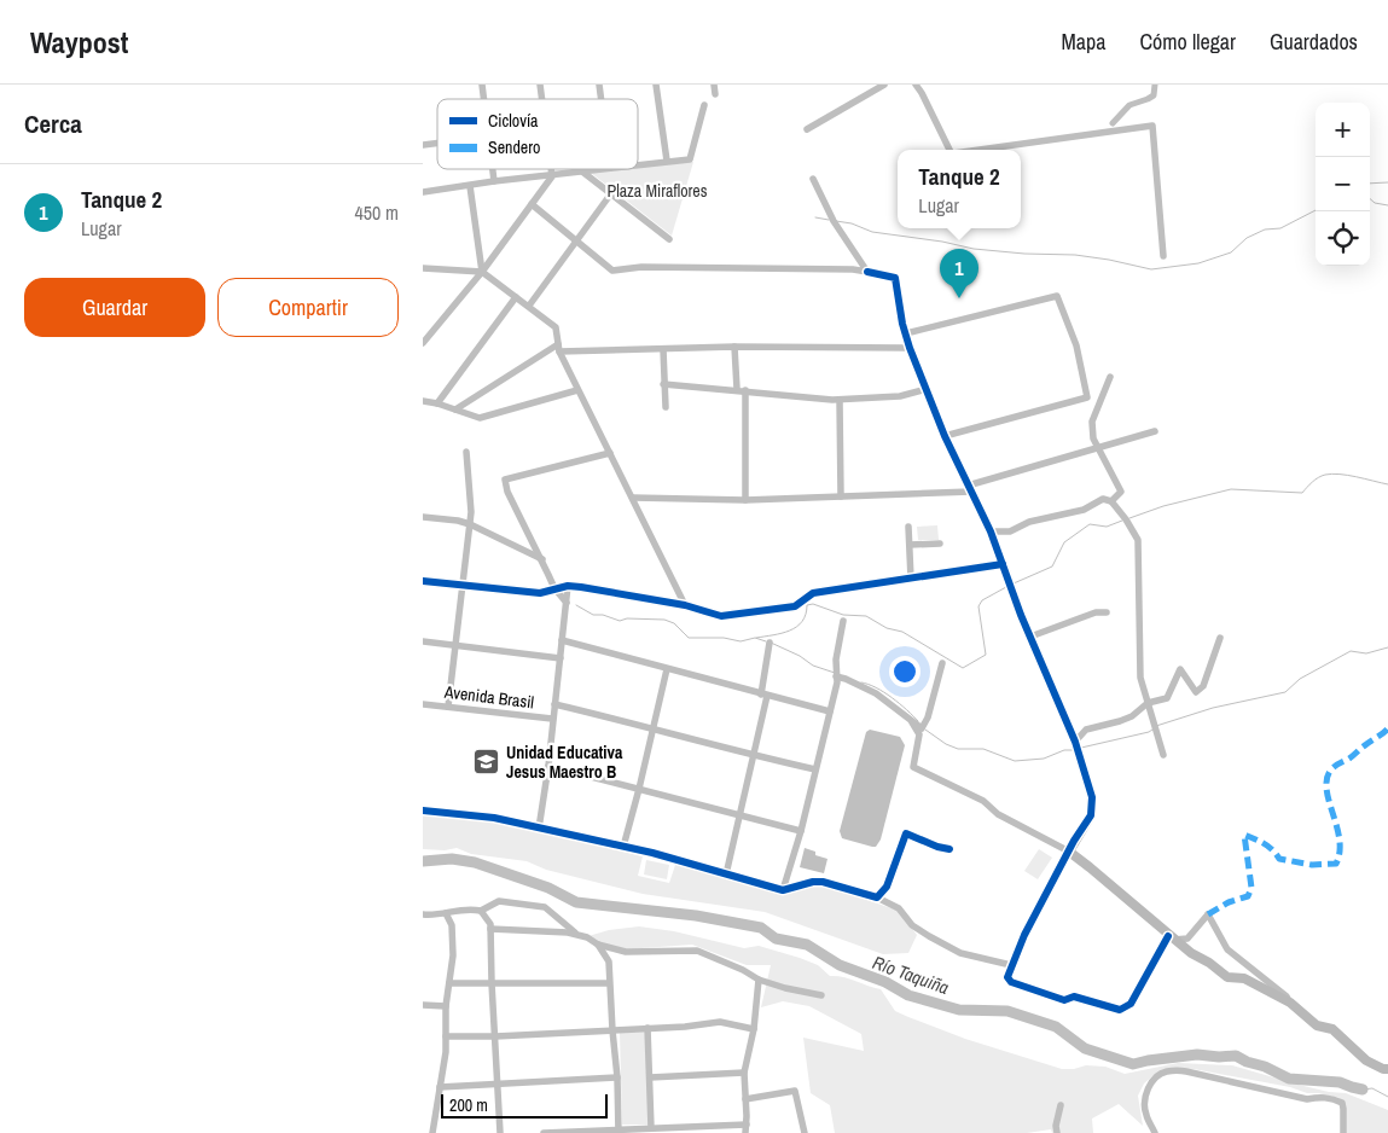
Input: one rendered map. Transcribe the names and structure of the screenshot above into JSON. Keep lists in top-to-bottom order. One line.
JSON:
{"streets":{"street":["Avenida Brasil"]},"water":["Río Taquiña"],"parks":["Plaza Miraflores"],"places":{"school or university":["Unidad Educativa Jesus Maestro B"]},"legend":["Ciclovía","Sendero"],"scale_bar":"200 m","page":{"header":"Waypost","nav":["Mapa","Cómo llegar","Guardados"],"heading":"Cerca","map_buttons":["+","−"],"popup":["Tanque 2","Lugar"],"list":[{"mark":"1","name":"Tanque 2","note":"Lugar","value":"450 m"}],"pins":"1","buttons":["Guardar","Compartir"],"scale":"200 m"}}
